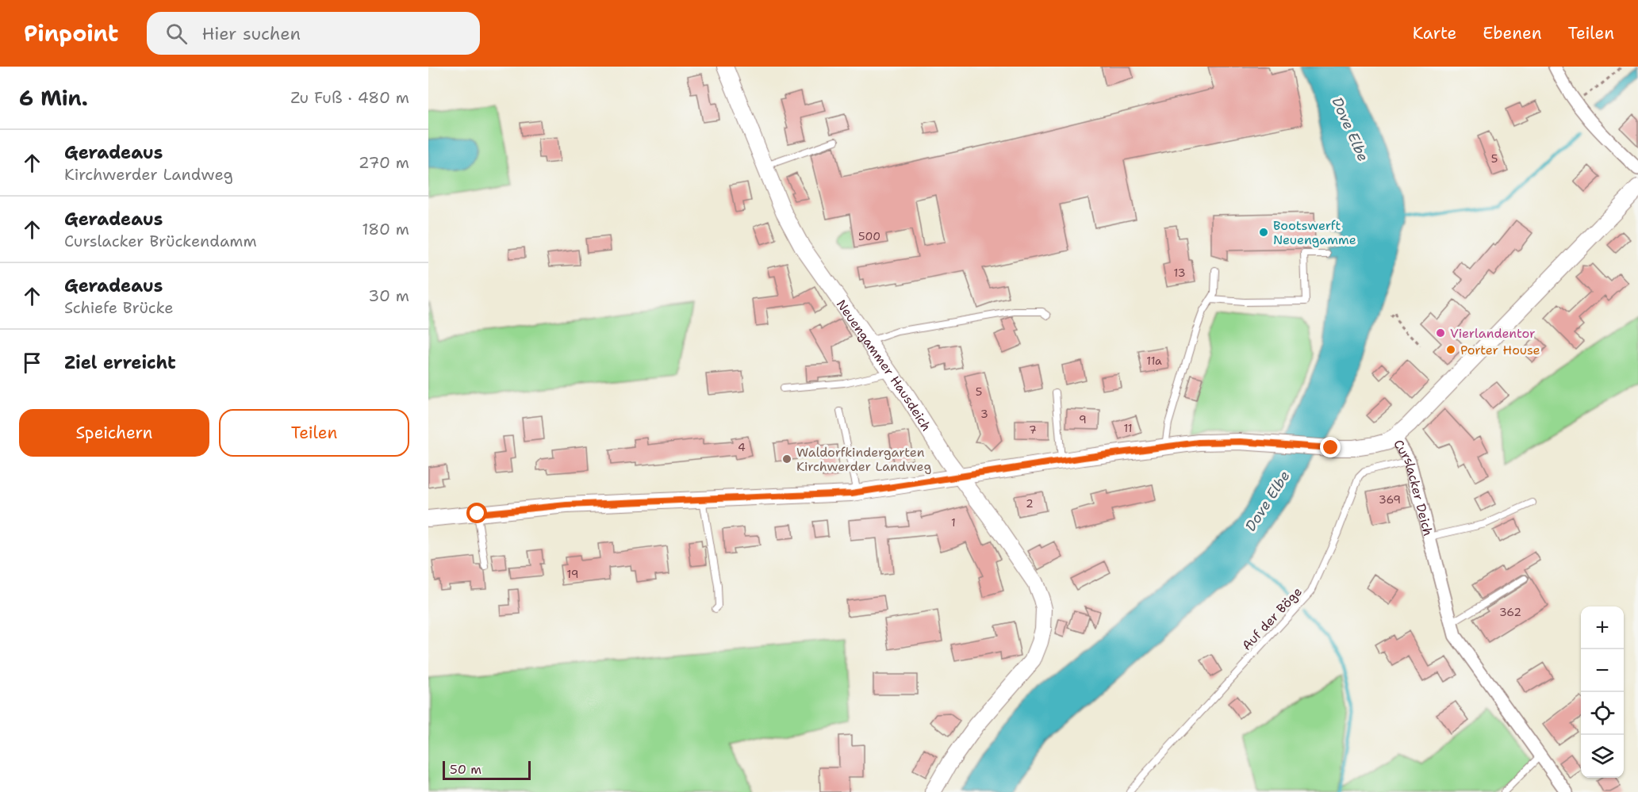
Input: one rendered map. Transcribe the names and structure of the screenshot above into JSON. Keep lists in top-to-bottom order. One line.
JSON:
{"streets":{"street":["Neuengammer Hausdeich","Curslacker Deich"],"lane":["Auf der Böge"]},"crossings":[["Curslacker Deich","Auf der Böge"]],"water":["Dove Elbe"],"places":["Bootswerft Neuengamme","Vierlandentor","Porter House","Waldorfkindergarten Kirchwerder Landweg"],"house_numbers":["5","500","13","11a","5","3","9","11","7","4","369","2","1","19","362"],"scale_bar":"50 m","page":{"header":"Pinpoint","search":"Hier suchen","nav":["Karte","Ebenen","Teilen"],"heading":["6 Min.","Zu Fuß · 480 m"],"list":[["Geradeaus","Kirchwerder Landweg","270 m"],["Geradeaus","Curslacker Brückendamm","180 m"],["Geradeaus","Schiefe Brücke","30 m"],"Ziel erreicht"],"buttons":["Speichern","Teilen"],"map_buttons":["+","−"],"scale":"50 m"}}
